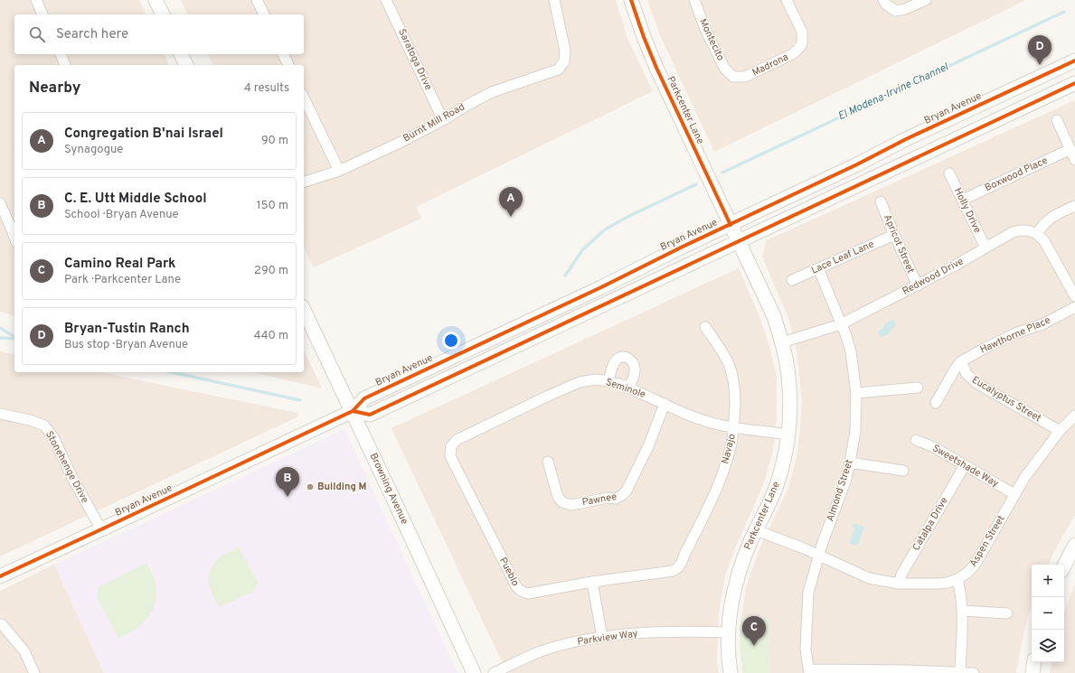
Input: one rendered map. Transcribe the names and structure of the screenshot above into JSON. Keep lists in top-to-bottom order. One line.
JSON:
{"streets":{"main road":["Bryan Avenue","Parkcenter Lane","Browning Avenue"],"street":["Montecito","Saratoga Drive","Madrona","Burnt Mill Road","Boxwood Place","Holly Drive","Apricot Street","Lace Leaf Lane","Redwood Drive","Hawthorne Place","Seminole","Eucalyptus Street","Navajo","Sweetshade Way","Stonehenge Drive","Almond Street","Pawnee","Catalpa Drive","Aspen Street","Pueblo","Parkview Way"]},"crossings":[["Montecito","Madrona"],["Saratoga Drive","Burnt Mill Road"],["Bryan Avenue","Parkcenter Lane"],["Bryan Avenue","Stonehenge Drive"],["Bryan Avenue","Browning Avenue"],["Parkcenter Lane","Redwood Drive"],["Parkcenter Lane","Seminole"],["Parkcenter Lane","Aspen Street"],["Parkcenter Lane","Parkview Way"],["Boxwood Place","Holly Drive"],["Holly Drive","Redwood Drive"],["Apricot Street","Lace Leaf Lane"],["Apricot Street","Redwood Drive"],["Lace Leaf Lane","Almond Street"],["Redwood Drive","Almond Street"],["Hawthorne Place","Eucalyptus Street"],["Seminole","Navajo"],["Seminole","Pawnee"],["Seminole","Pueblo"],["Eucalyptus Street","Aspen Street"],["Navajo","Pueblo"],["Sweetshade Way","Catalpa Drive"],["Sweetshade Way","Aspen Street"],["Almond Street","Aspen Street"],["Catalpa Drive","Aspen Street"]],"water":["El Modena-Irvine Channel"],"places":["Building M"],"page":{"search":"Search here","pins":["D","A","B","C"],"heading":["Nearby","4 results"],"list":[{"mark":"A","name":"Congregation B'nai Israel","note":"Synagogue","value":"90 m"},{"mark":"B","name":"C. E. Utt Middle School","note":"School · Bryan Avenue","value":"150 m"},{"mark":"C","name":"Camino Real Park","note":"Park · Parkcenter Lane","value":"290 m"},{"mark":"D","name":"Bryan-Tustin Ranch","note":"Bus stop · Bryan Avenue","value":"440 m"}],"map_buttons":["+","−"]}}
